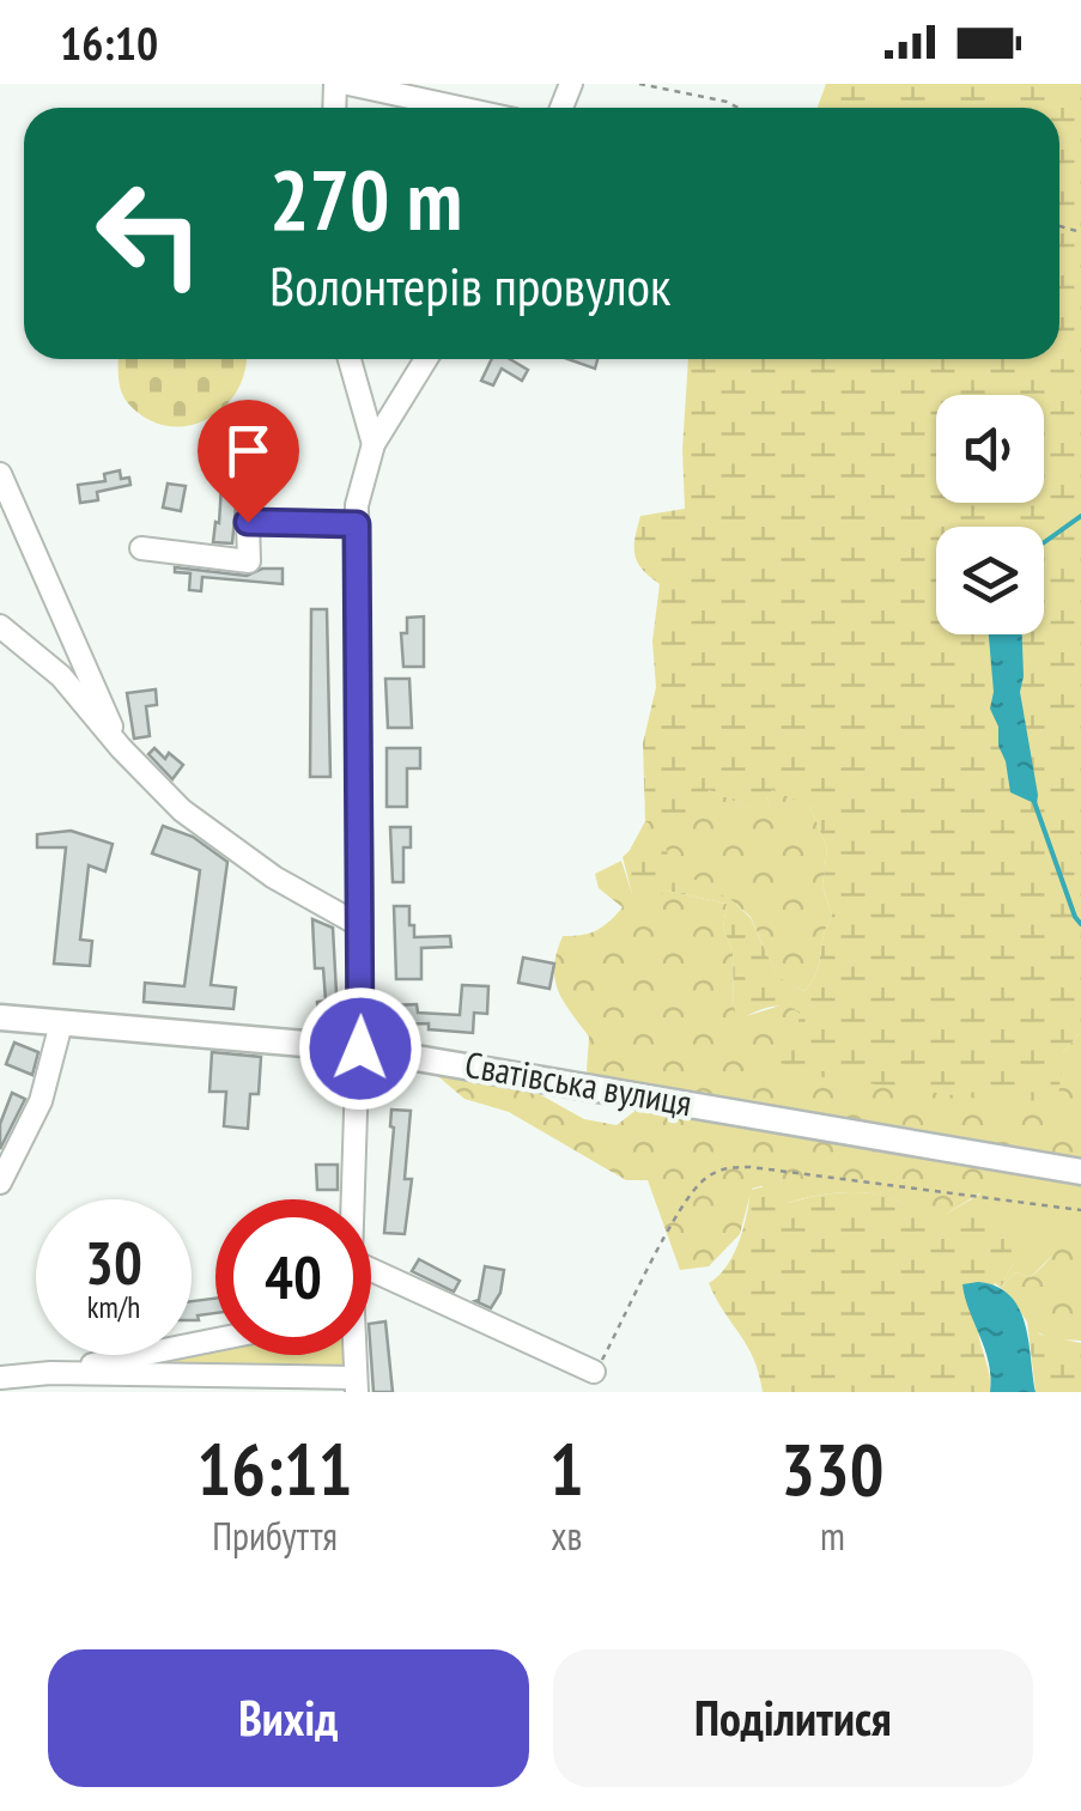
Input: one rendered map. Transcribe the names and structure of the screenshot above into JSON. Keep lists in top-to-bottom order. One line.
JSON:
{"streets":{"main road":["Сватівська вулиця"]},"page":{"status":"16:10","turn":["270 m","Волонтерів провулок"],"speed":"30 km/h","limit":"40","eta":["16:11","Прибуття","1","хв","330","m"],"buttons":["Вихід","Поділитися"]}}
